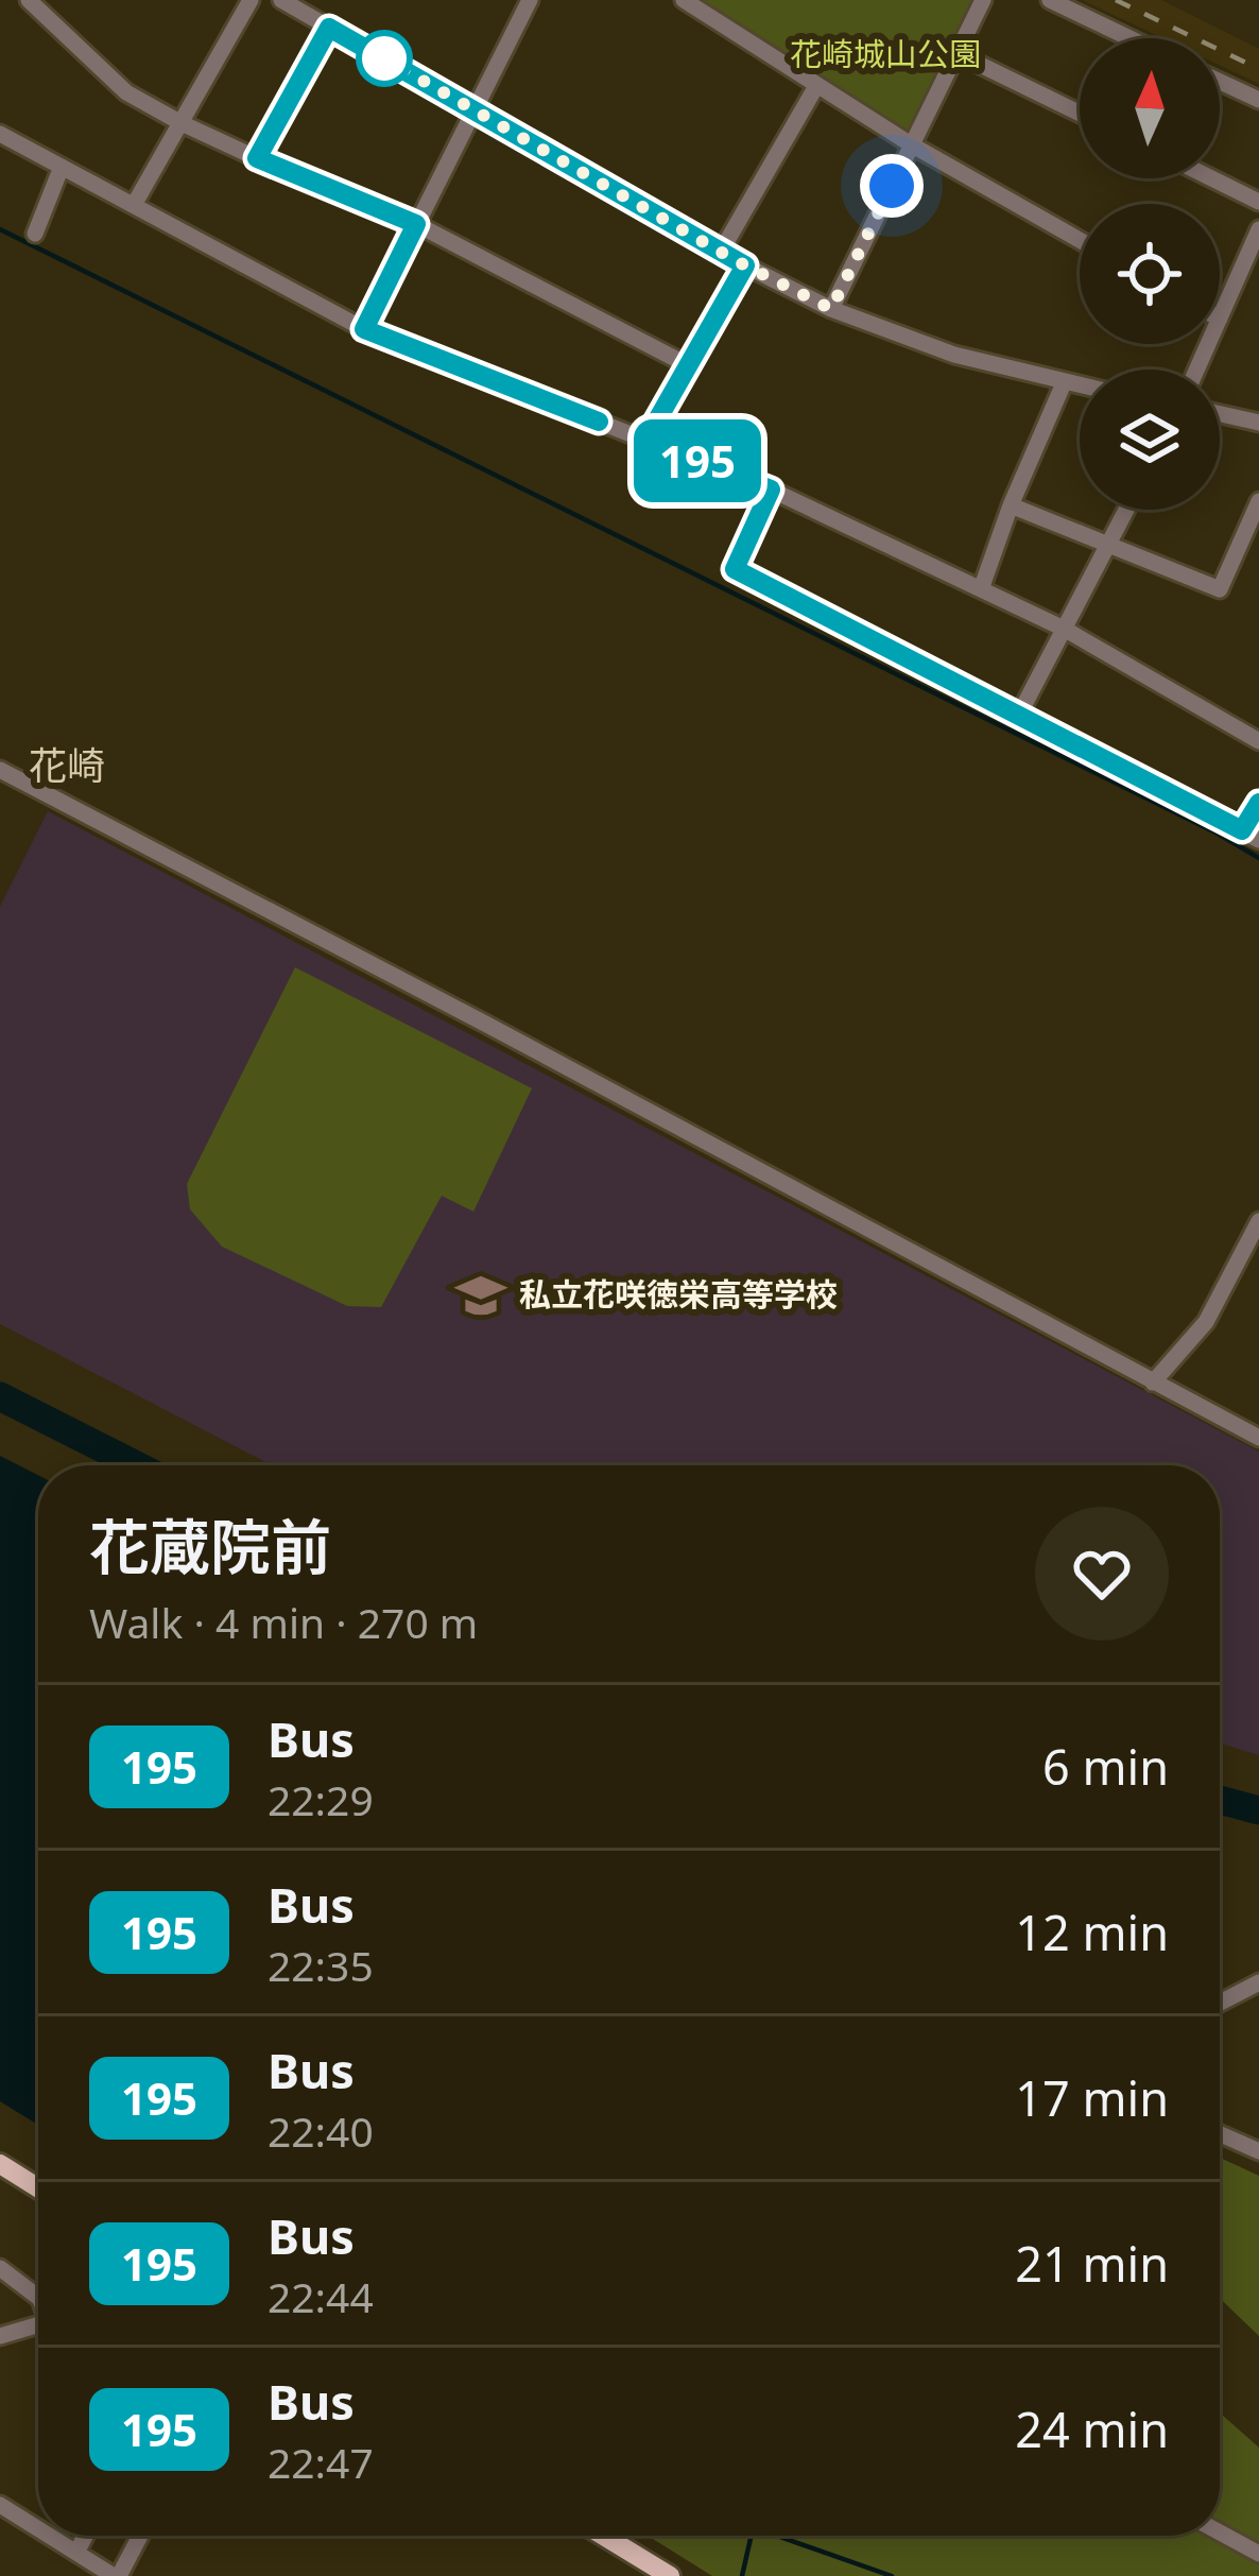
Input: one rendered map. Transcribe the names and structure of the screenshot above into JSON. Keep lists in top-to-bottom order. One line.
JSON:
{"districts":["花崎"],"parks":["花崎城山公園"],"places":{"school or university":["私立花咲徳栄高等学校"]},"lines":["bus line 195"],"north":"top","page":{"on_map":"195","heading":["花蔵院前","Walk · 4 min · 270 m"],"list":[{"mark":"195","name":"Bus","note":"22:29","value":"6 min"},{"mark":"195","name":"Bus","note":"22:35","value":"12 min"},{"mark":"195","name":"Bus","note":"22:40","value":"17 min"},{"mark":"195","name":"Bus","note":"22:44","value":"21 min"},{"mark":"195","name":"Bus","note":"22:47","value":"24 min"}]}}
